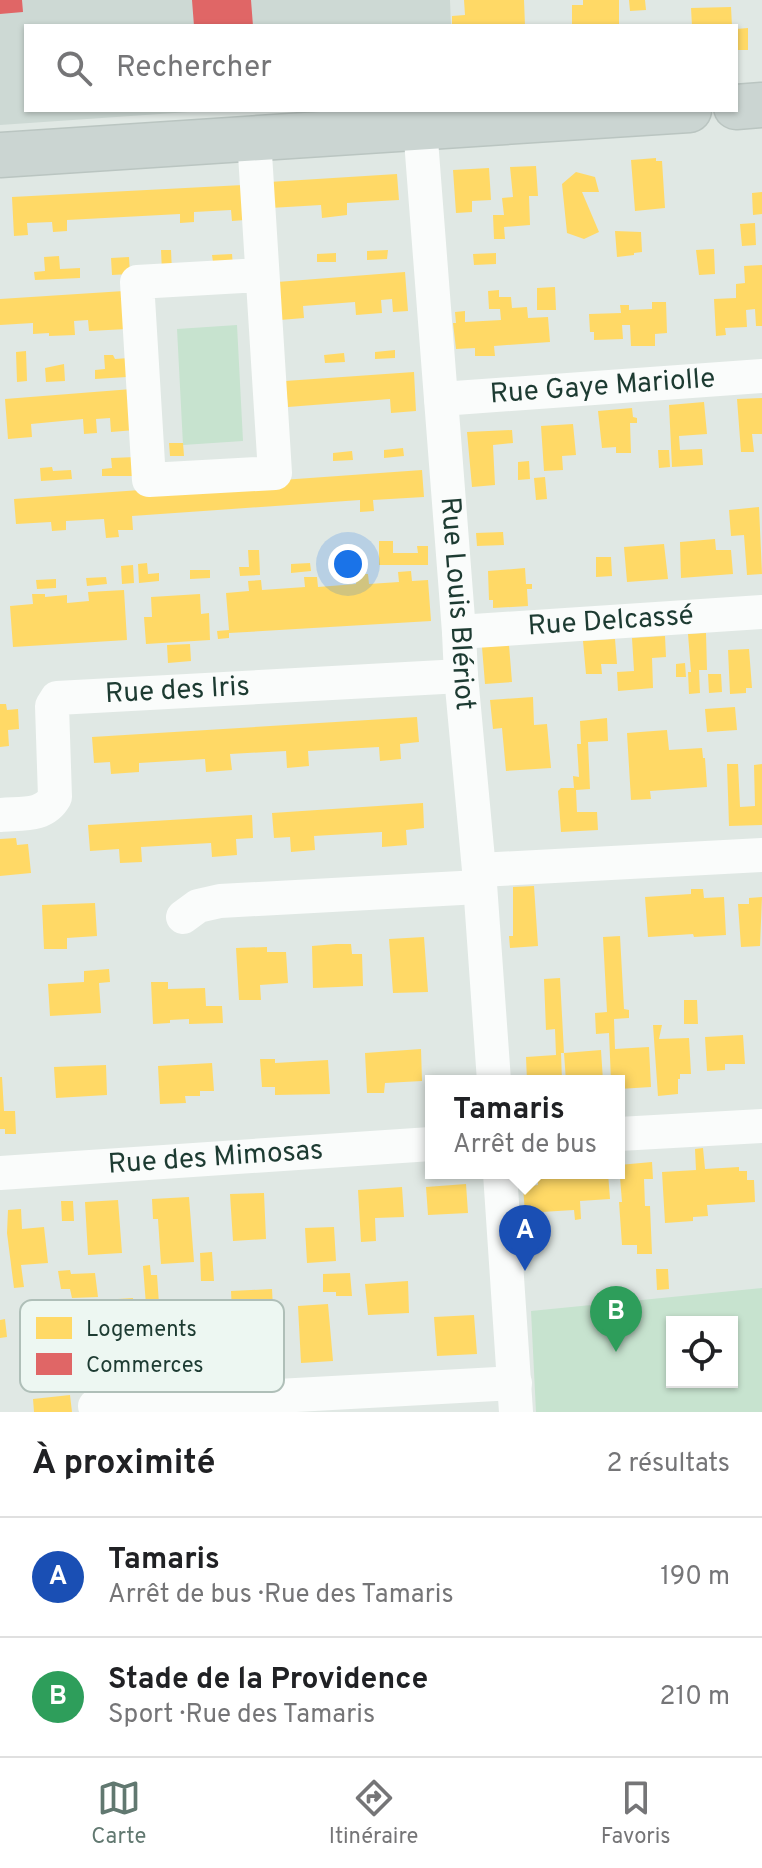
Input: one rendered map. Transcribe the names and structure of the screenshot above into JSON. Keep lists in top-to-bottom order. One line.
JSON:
{"streets":{"street":["Rue Gaye Mariolle","Rue Louis Blériot","Rue Delcassé","Rue des Iris","Rue des Mimosas"]},"crossings":[["Rue Gaye Mariolle","Rue Louis Blériot"],["Rue Louis Blériot","Rue Delcassé"],["Rue Louis Blériot","Rue des Iris"]],"legend":["Logements","Commerces"],"page":{"search":"Rechercher","popup":["Tamaris","Arrêt de bus"],"pins":["A","B"],"heading":["À proximité","2 résultats"],"list":[{"mark":"A","name":"Tamaris","note":"Arrêt de bus · Rue des Tamaris","value":"190 m"},{"mark":"B","name":"Stade de la Providence","note":"Sport · Rue des Tamaris","value":"210 m"}],"nav":["Carte","Itinéraire","Favoris"]}}
